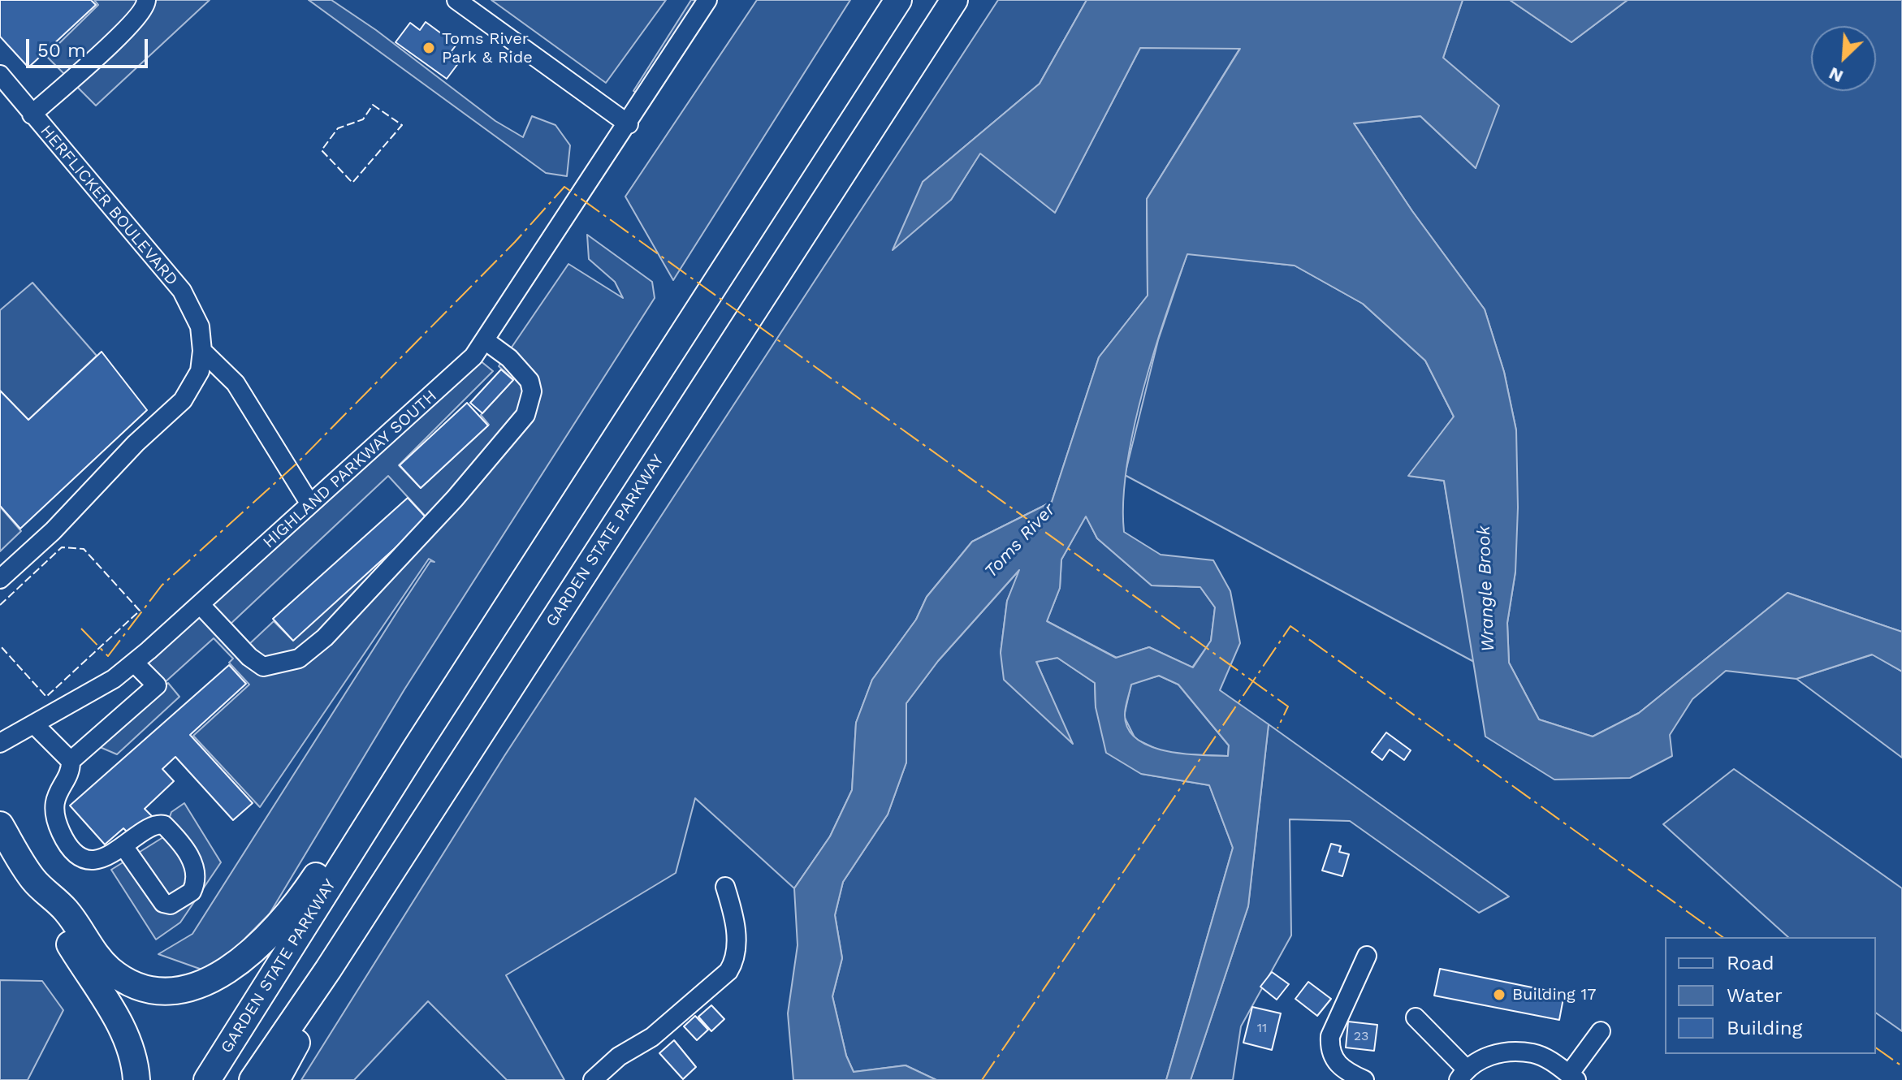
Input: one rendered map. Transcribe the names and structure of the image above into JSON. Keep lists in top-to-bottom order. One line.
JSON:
{"streets":{"highway":["GARDEN STATE PARKWAY"],"street":["HERFLICKER BOULEVARD","HIGHLAND PARKWAY SOUTH"]},"water":["Toms River","Wrangle Brook"],"places":["Toms River Park & Ride","Building 17"],"house_numbers":["11","23"],"legend":["Road","Water","Building"],"scale_bar":"50 m","north":"bottom left"}
